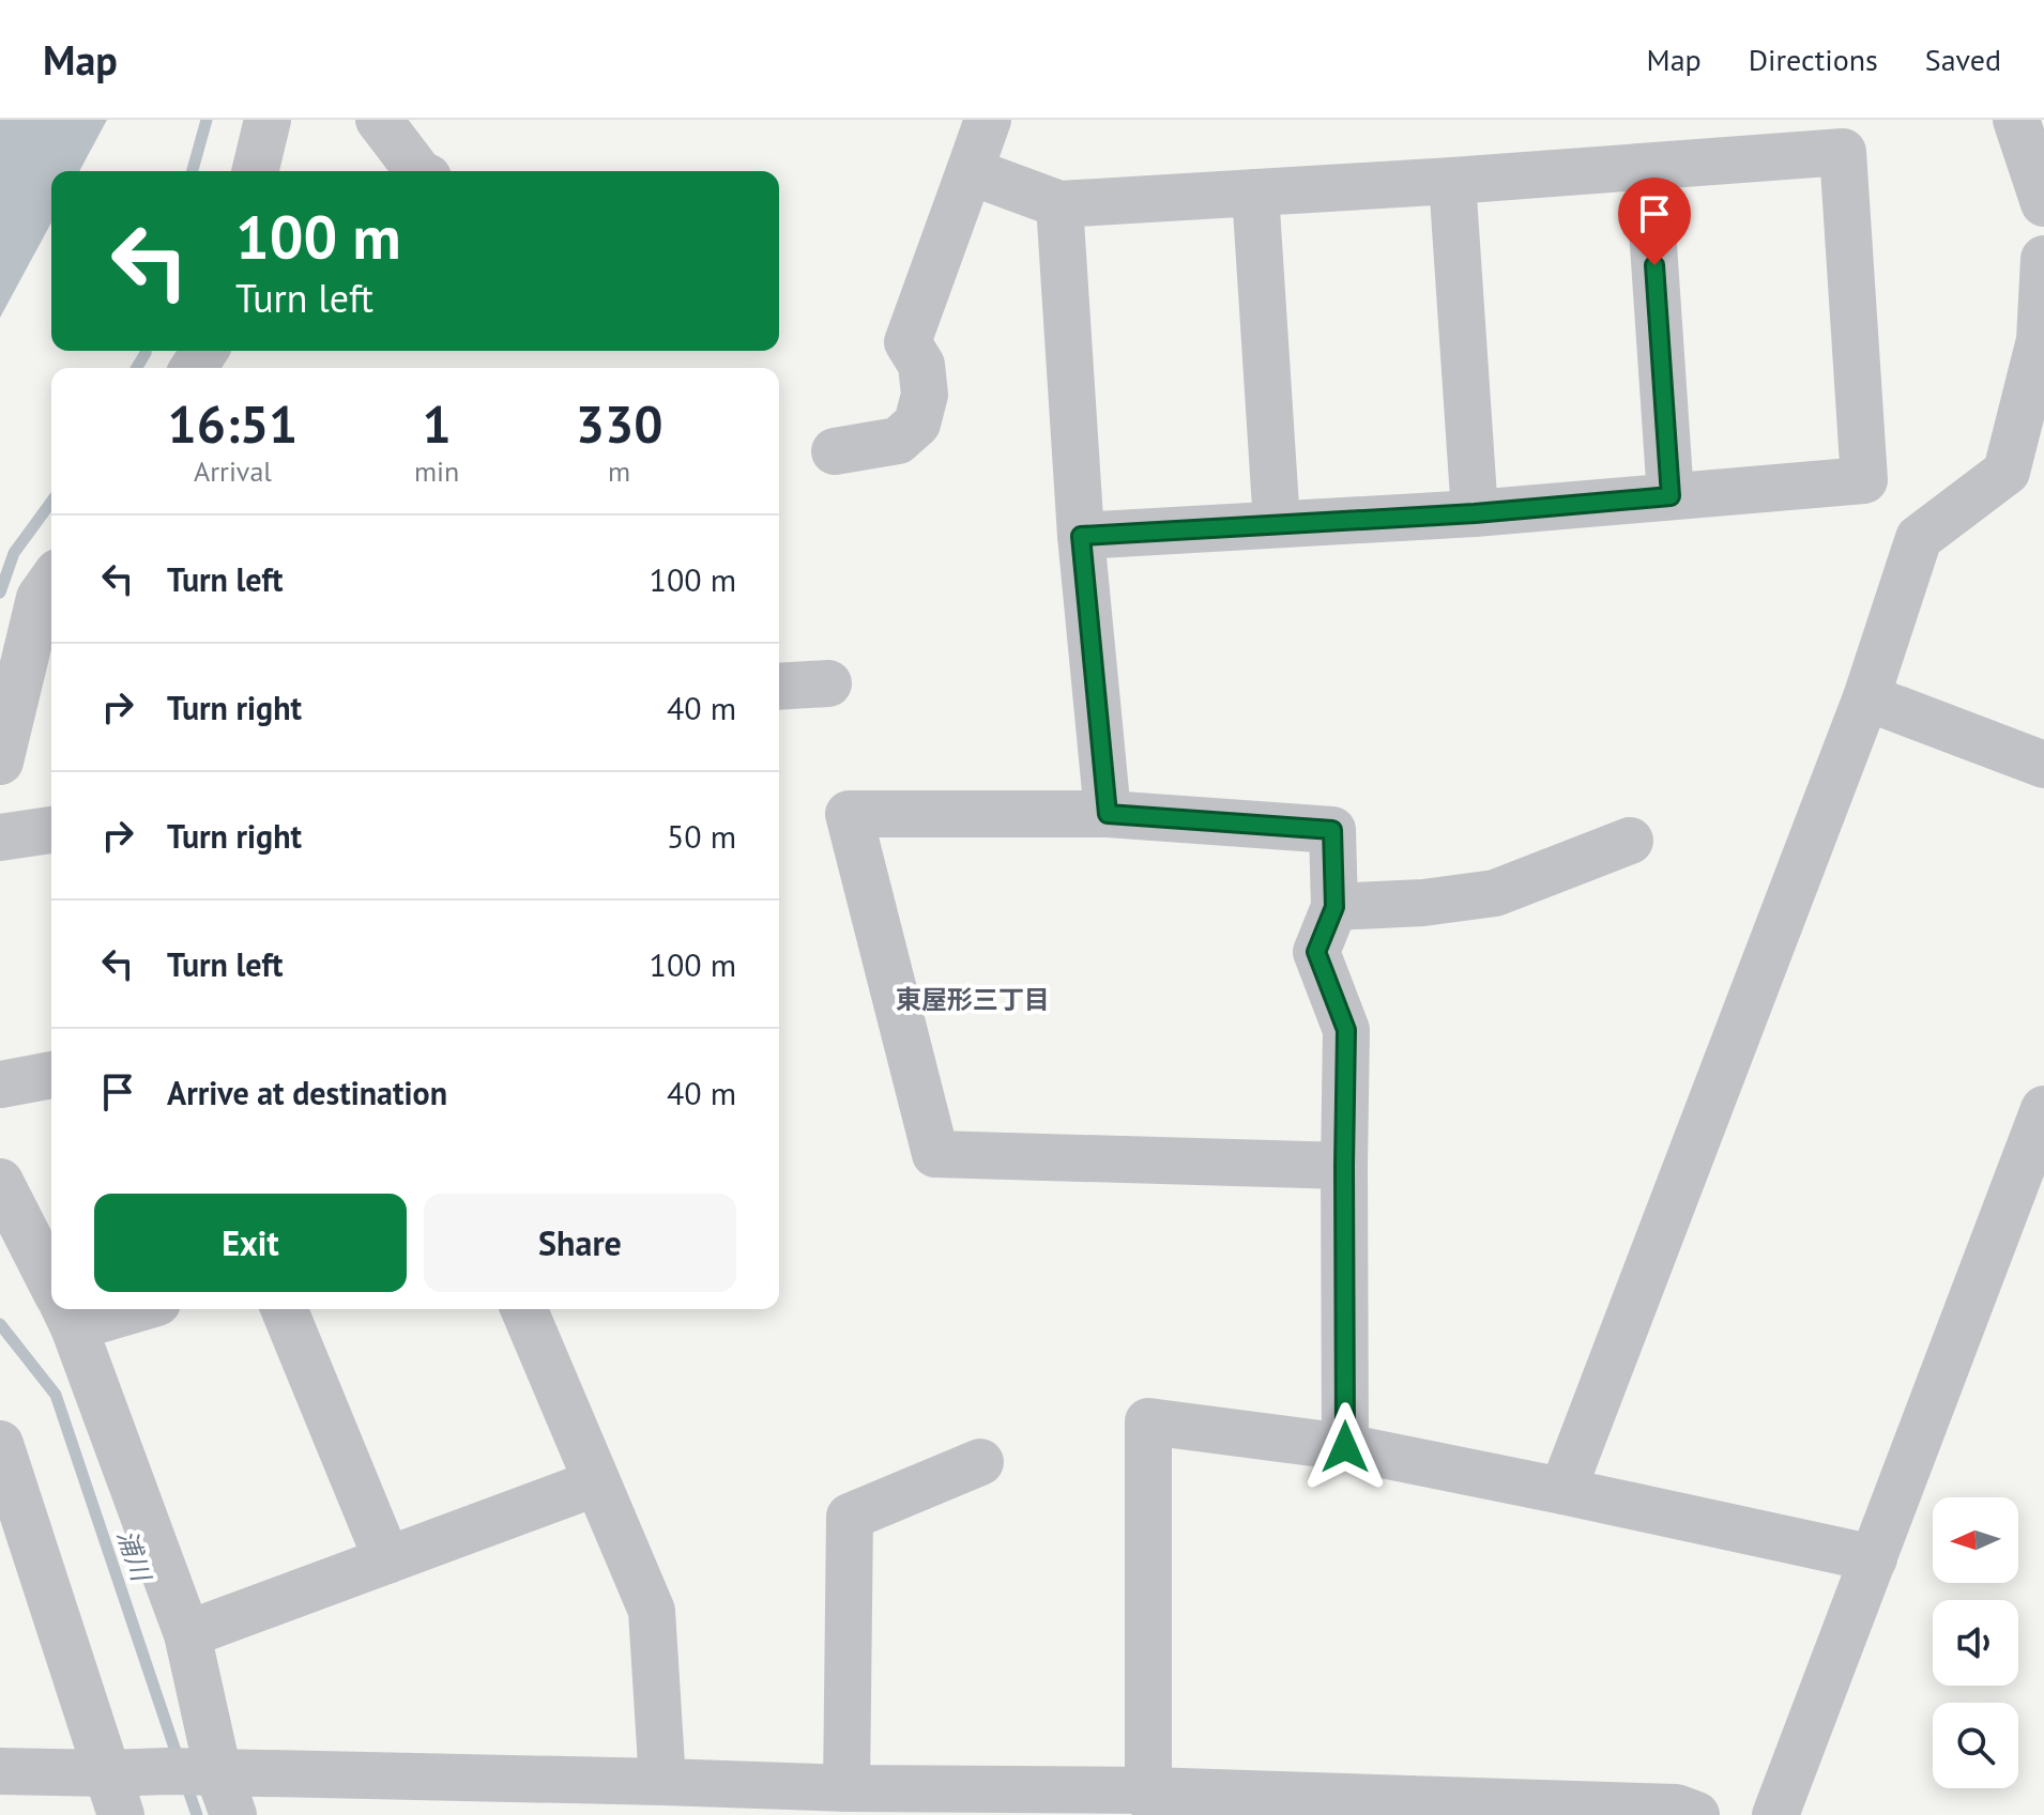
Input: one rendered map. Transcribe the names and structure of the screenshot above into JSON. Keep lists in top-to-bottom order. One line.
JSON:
{"districts":["東屋形三丁目"],"water":["浦川"],"north":"left","page":{"header":"Map","nav":["Map","Directions","Saved"],"turn":["100 m","Turn left"],"eta":["16:51","Arrival","1","min","330","m"],"list":[{"name":"Turn left","value":"100 m"},{"name":"Turn right","value":"40 m"},{"name":"Turn right","value":"50 m"},{"name":"Turn left","value":"100 m"},{"name":"Arrive at destination","value":"40 m"}],"buttons":["Exit","Share"]}}
